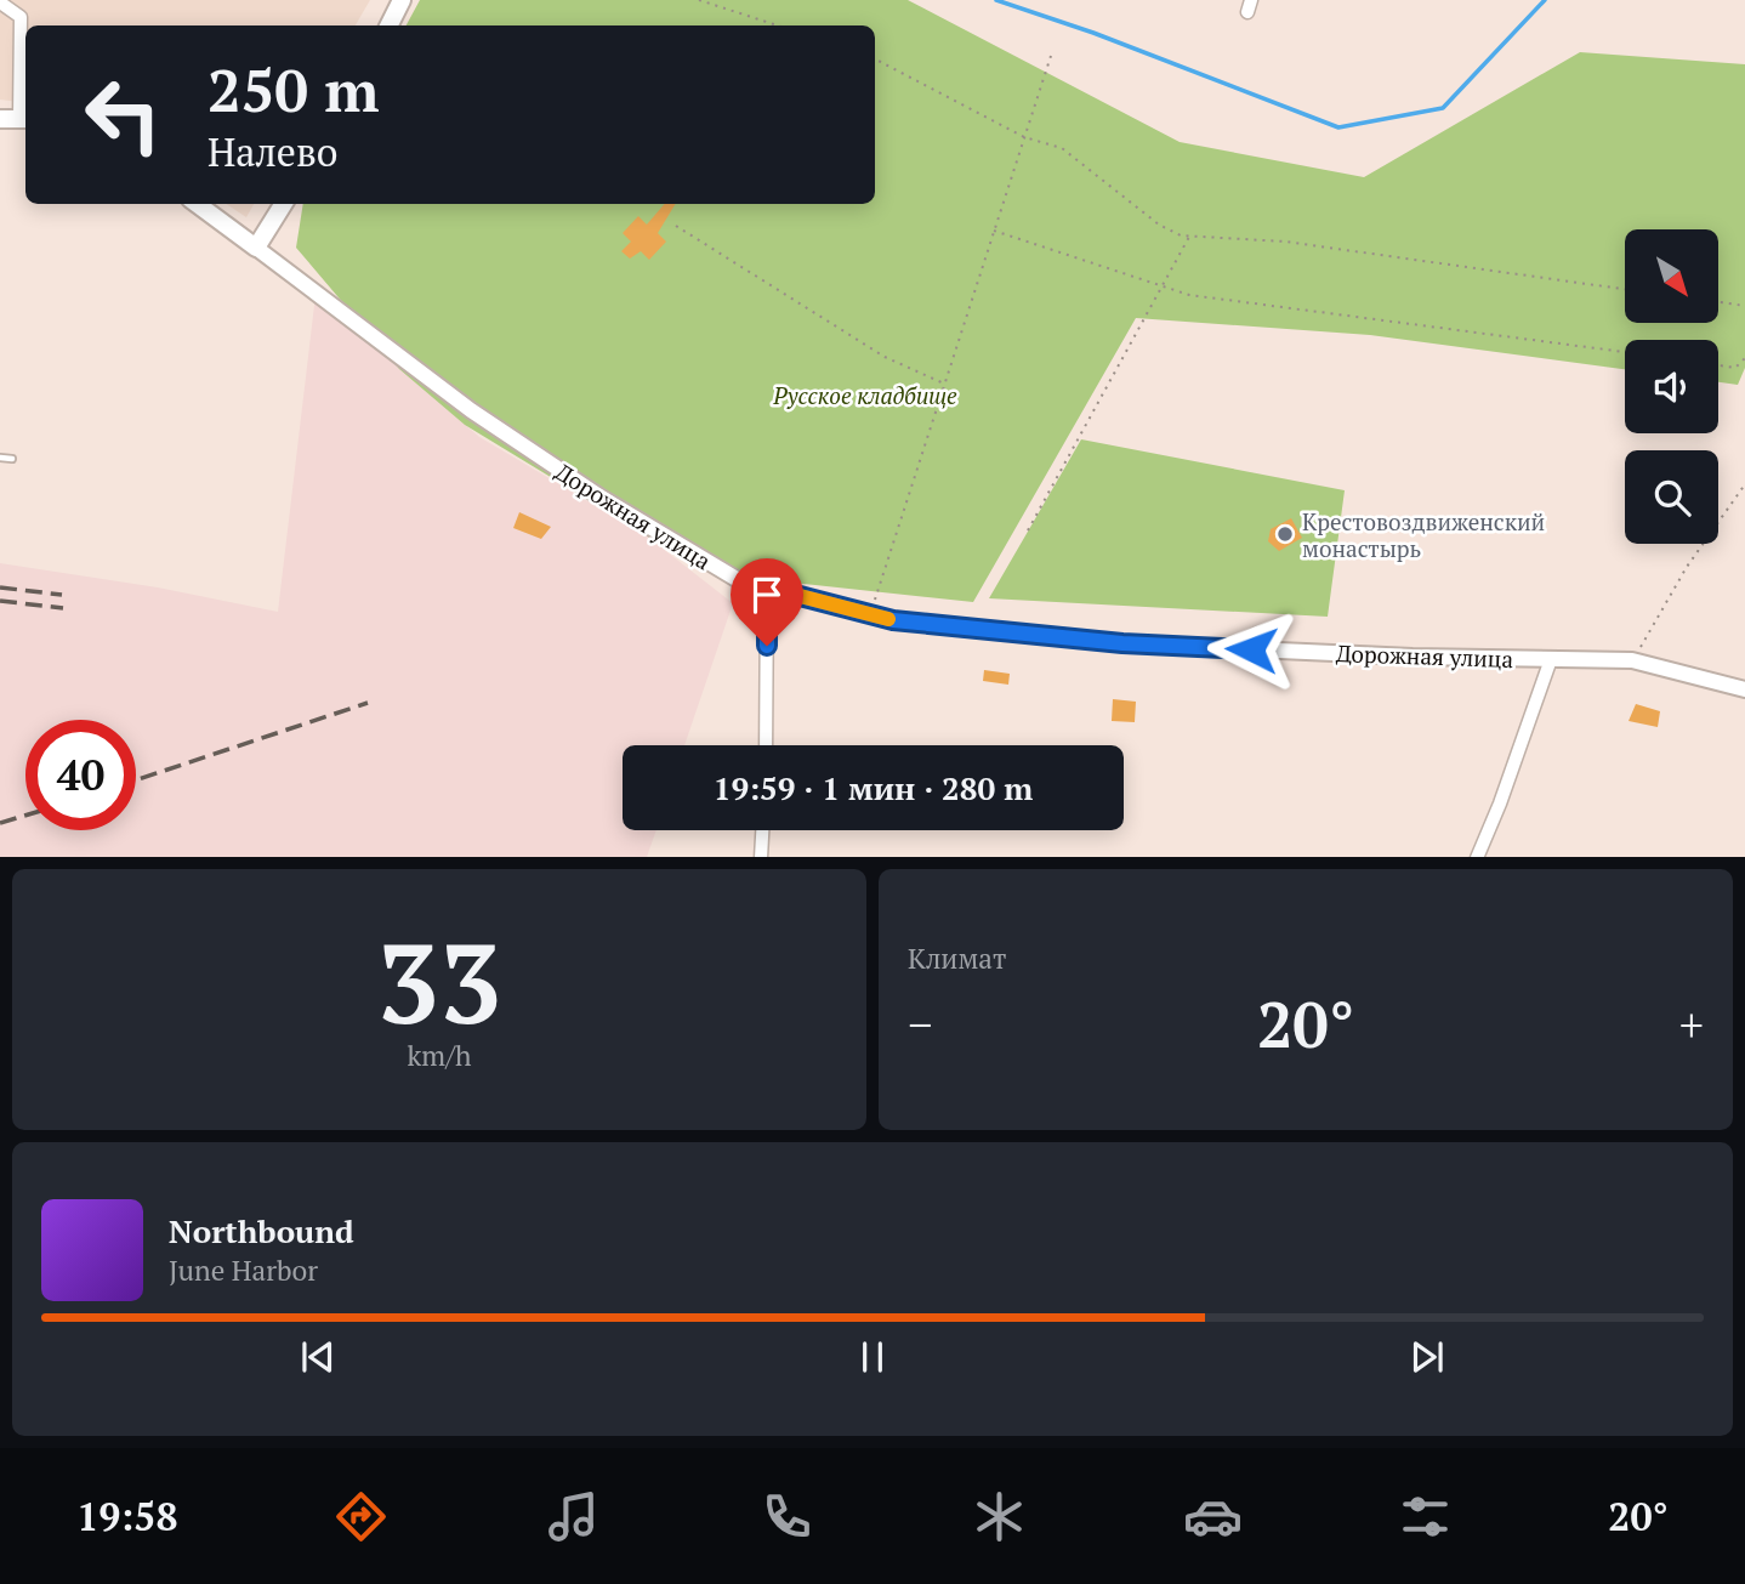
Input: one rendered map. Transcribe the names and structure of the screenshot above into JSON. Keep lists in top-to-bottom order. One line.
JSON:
{"streets":{"street":["Дорожная улица"]},"parks":["Русское кладбище"],"places":["Крестовоздвиженский монастырь"],"north":"bottom right","page":{"turn":["250 m","Налево"],"limit":"40","trip":"19:59 · 1 мин · 280 m","tile":[["33","km/h"],"Климат"],"heat":["−","20°","+"],"song":["Northbound","June Harbor"],"tabs":["19:58","20°"]}}
